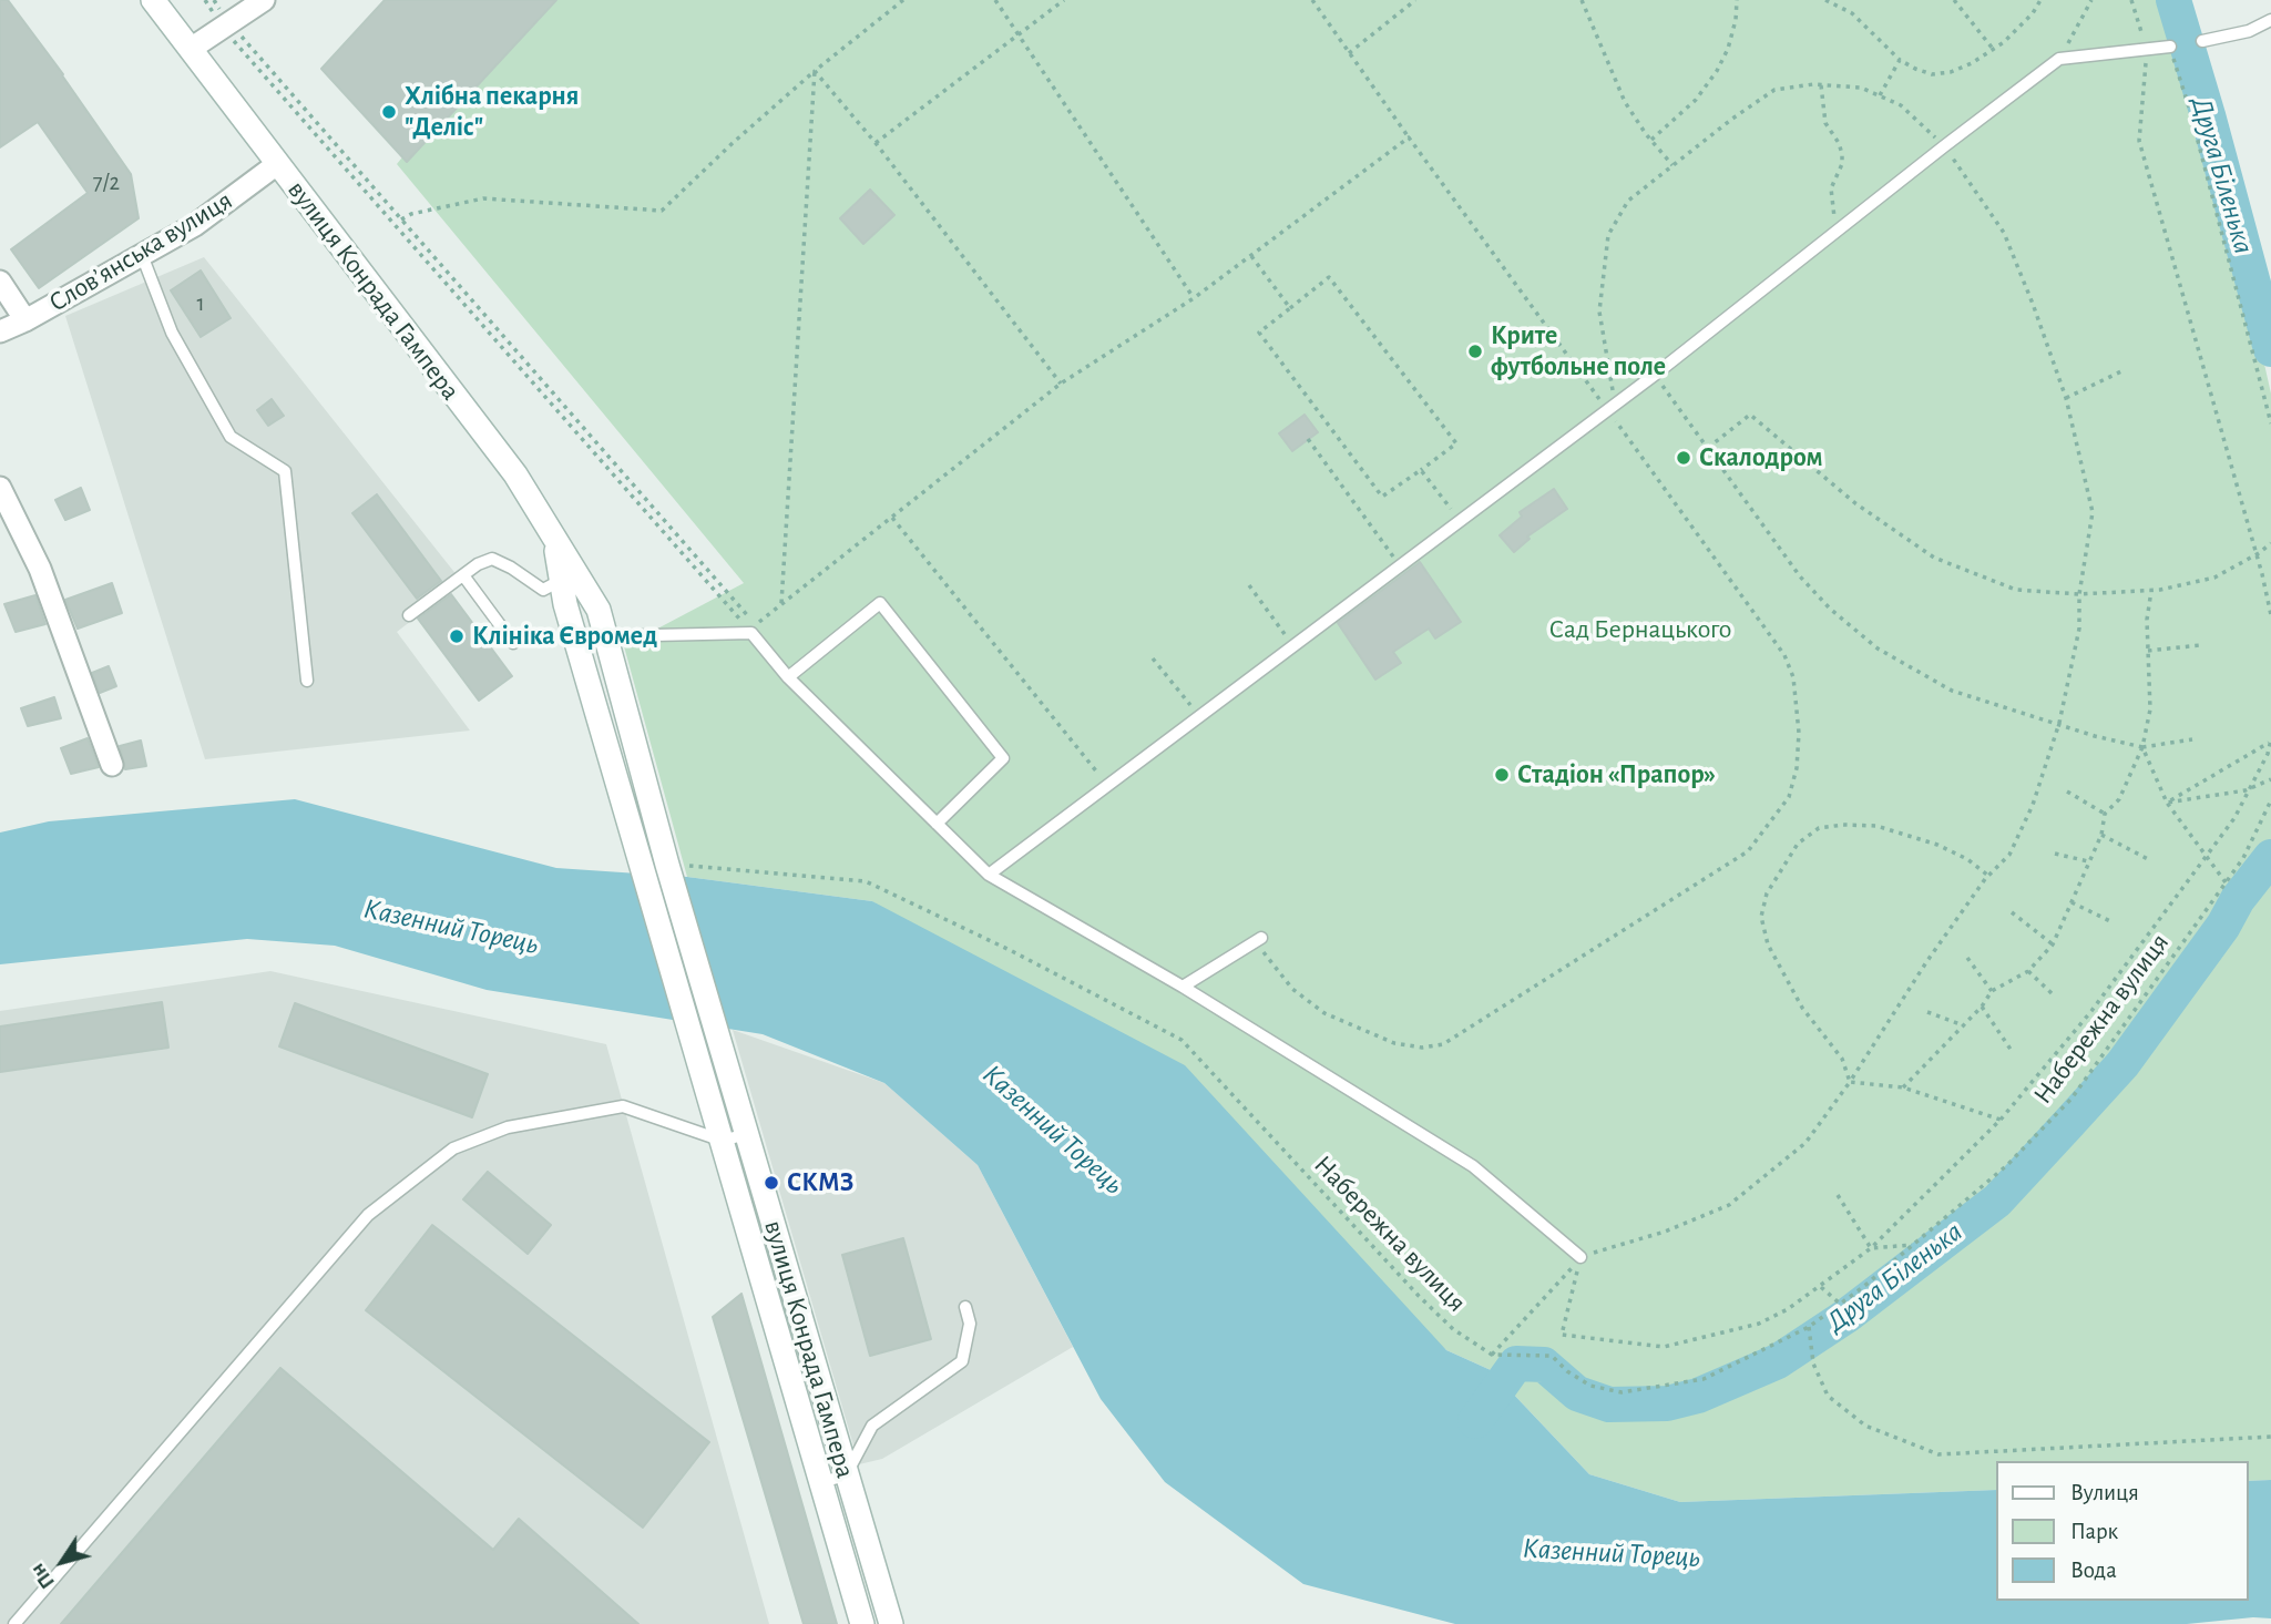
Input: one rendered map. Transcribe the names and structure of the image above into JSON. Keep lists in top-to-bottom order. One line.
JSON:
{"streets":{"main road":["вулиця Конрада Гампера"],"street":["Слов’янська вулиця"],"path":["Набережна вулиця"]},"crossings":[["Слов’янська вулиця","вулиця Конрада Гампера"],["вулиця Конрада Гампера","Набережна вулиця"]],"water":["Друга Біленька","Казенний Торець"],"parks":["Сад Бернацького"],"places":["Хлібна пекарня \"Деліс\"","Крите футбольне поле","Скалодром","Клініка Євромед","Стадіон «Прапор»","СКМЗ"],"house_numbers":["7/2","1"],"legend":["Вулиця","Парк","Вода"],"north":"bottom left"}
